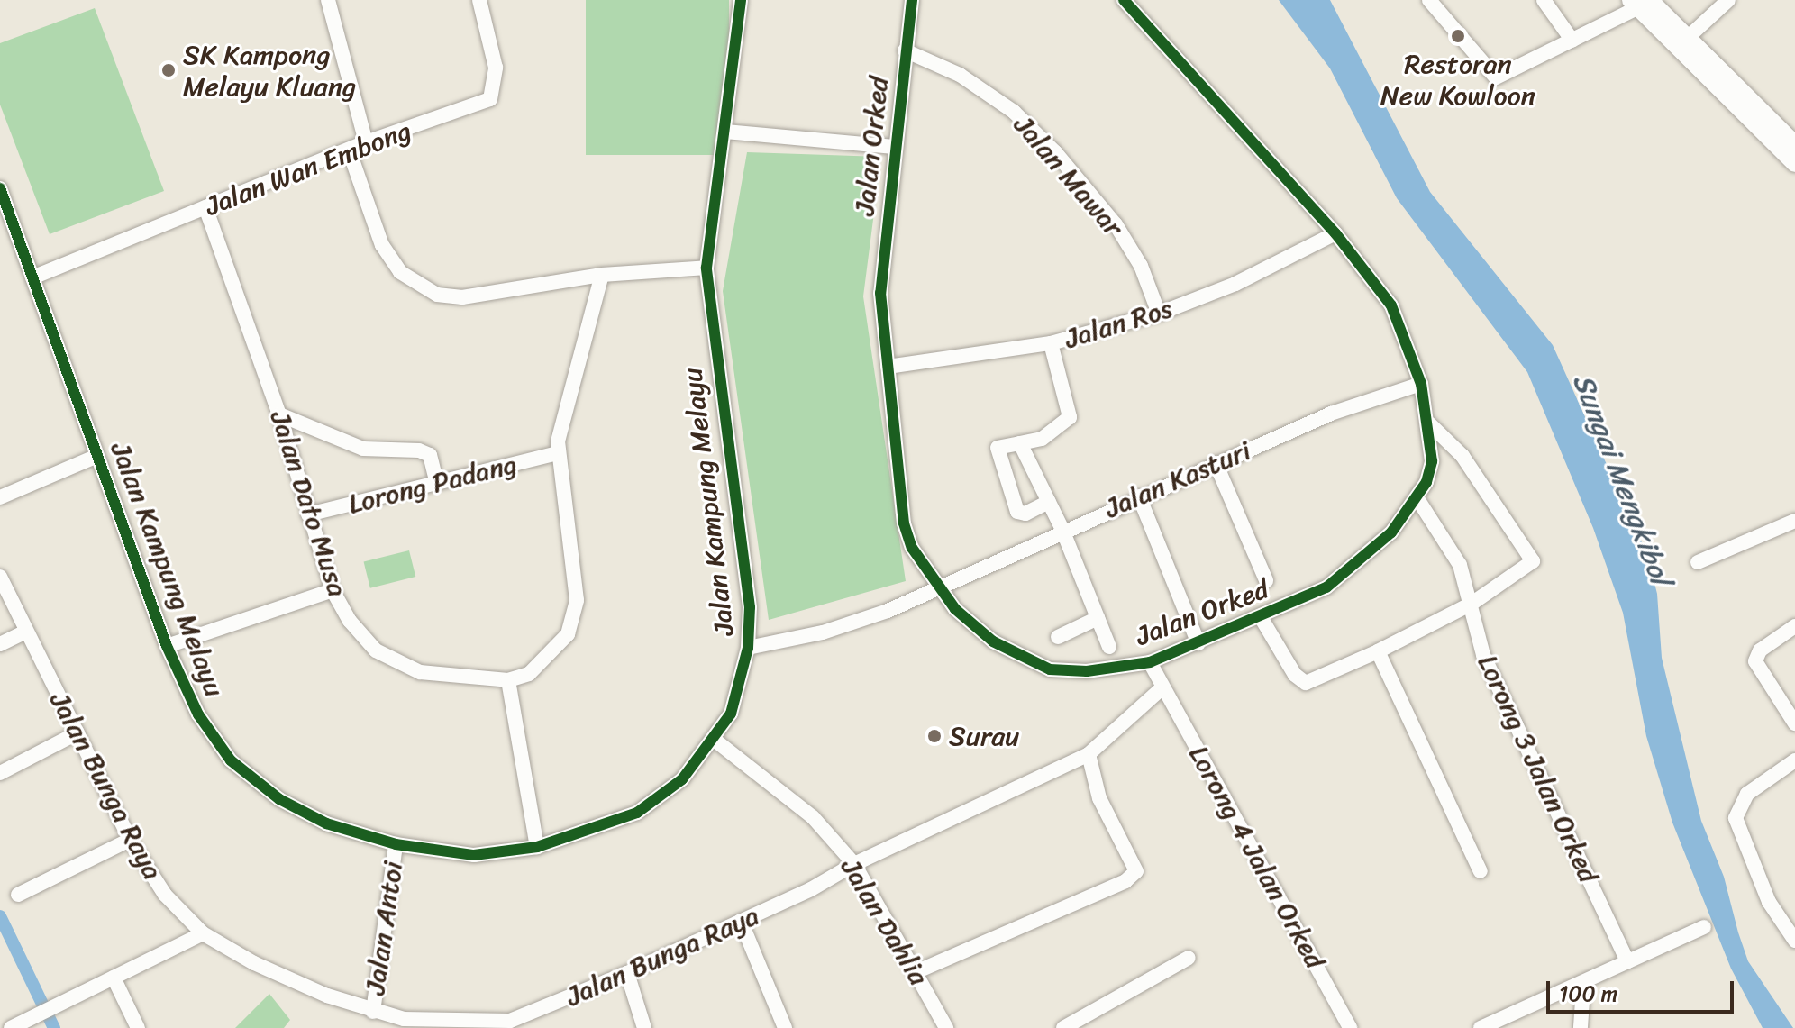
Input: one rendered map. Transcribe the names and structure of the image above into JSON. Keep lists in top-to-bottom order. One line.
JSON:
{"streets":{"street":["Jalan Orked","Jalan Wan Embong","Jalan Mawar","Jalan Ros","Jalan Kasturi","Lorong Padang","Jalan Kampung Melayu","Jalan Dato Musa","Lorong 3 Jalan Orked","Jalan Bunga Raya","Lorong 4 Jalan Orked","Jalan Dahlia","Jalan Antoi"]},"crossings":[["Jalan Orked","Jalan Mawar"],["Jalan Orked","Jalan Ros"],["Jalan Orked","Jalan Kasturi"],["Jalan Orked","Lorong 3 Jalan Orked"],["Jalan Orked","Lorong 4 Jalan Orked"],["Jalan Wan Embong","Jalan Kampung Melayu"],["Jalan Wan Embong","Jalan Dato Musa"],["Jalan Mawar","Jalan Ros"],["Jalan Kasturi","Jalan Kampung Melayu"],["Lorong Padang","Jalan Dato Musa"],["Jalan Kampung Melayu","Jalan Dahlia"],["Jalan Kampung Melayu","Jalan Antoi"],["Jalan Bunga Raya","Lorong 4 Jalan Orked"],["Jalan Bunga Raya","Jalan Dahlia"],["Jalan Bunga Raya","Jalan Antoi"]],"water":["Sungai Mengkibol"],"places":["Restoran New Kowloon","SK Kampong Melayu Kluang","Surau"],"scale_bar":"100 m"}
